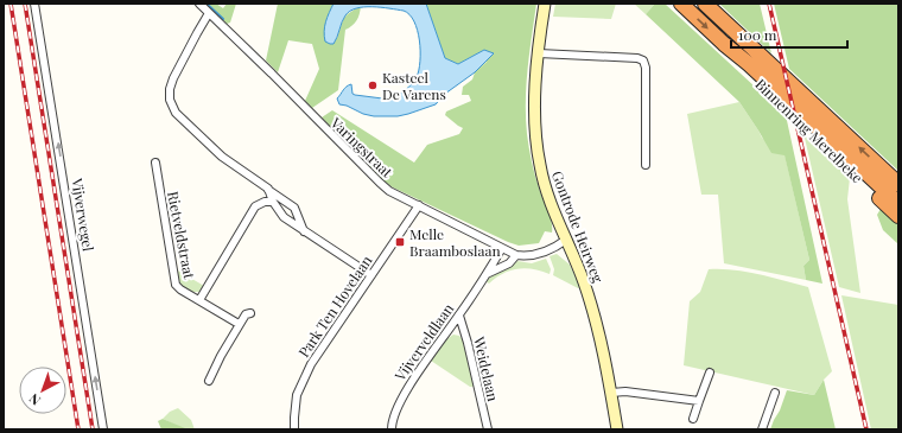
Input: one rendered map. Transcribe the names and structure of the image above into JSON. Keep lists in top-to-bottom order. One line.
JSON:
{"streets":{"highway":["Binnenring Merelbeke"],"street":["Varingstraat","Vijverwegel","Gontrode Heirweg","Rietveldstraat","Park Ten Hovelaan","Vijverveldlaan","Weidelaan"]},"crossings":[["Varingstraat","Park Ten Hovelaan"],["Varingstraat","Vijverveldlaan"],["Vijverveldlaan","Weidelaan"]],"one_way":["Vijverwegel"],"places":{"other":["Kasteel De Varens"],"transit":["Melle Braamboslaan"]},"scale_bar":"100 m","north":"bottom left"}
